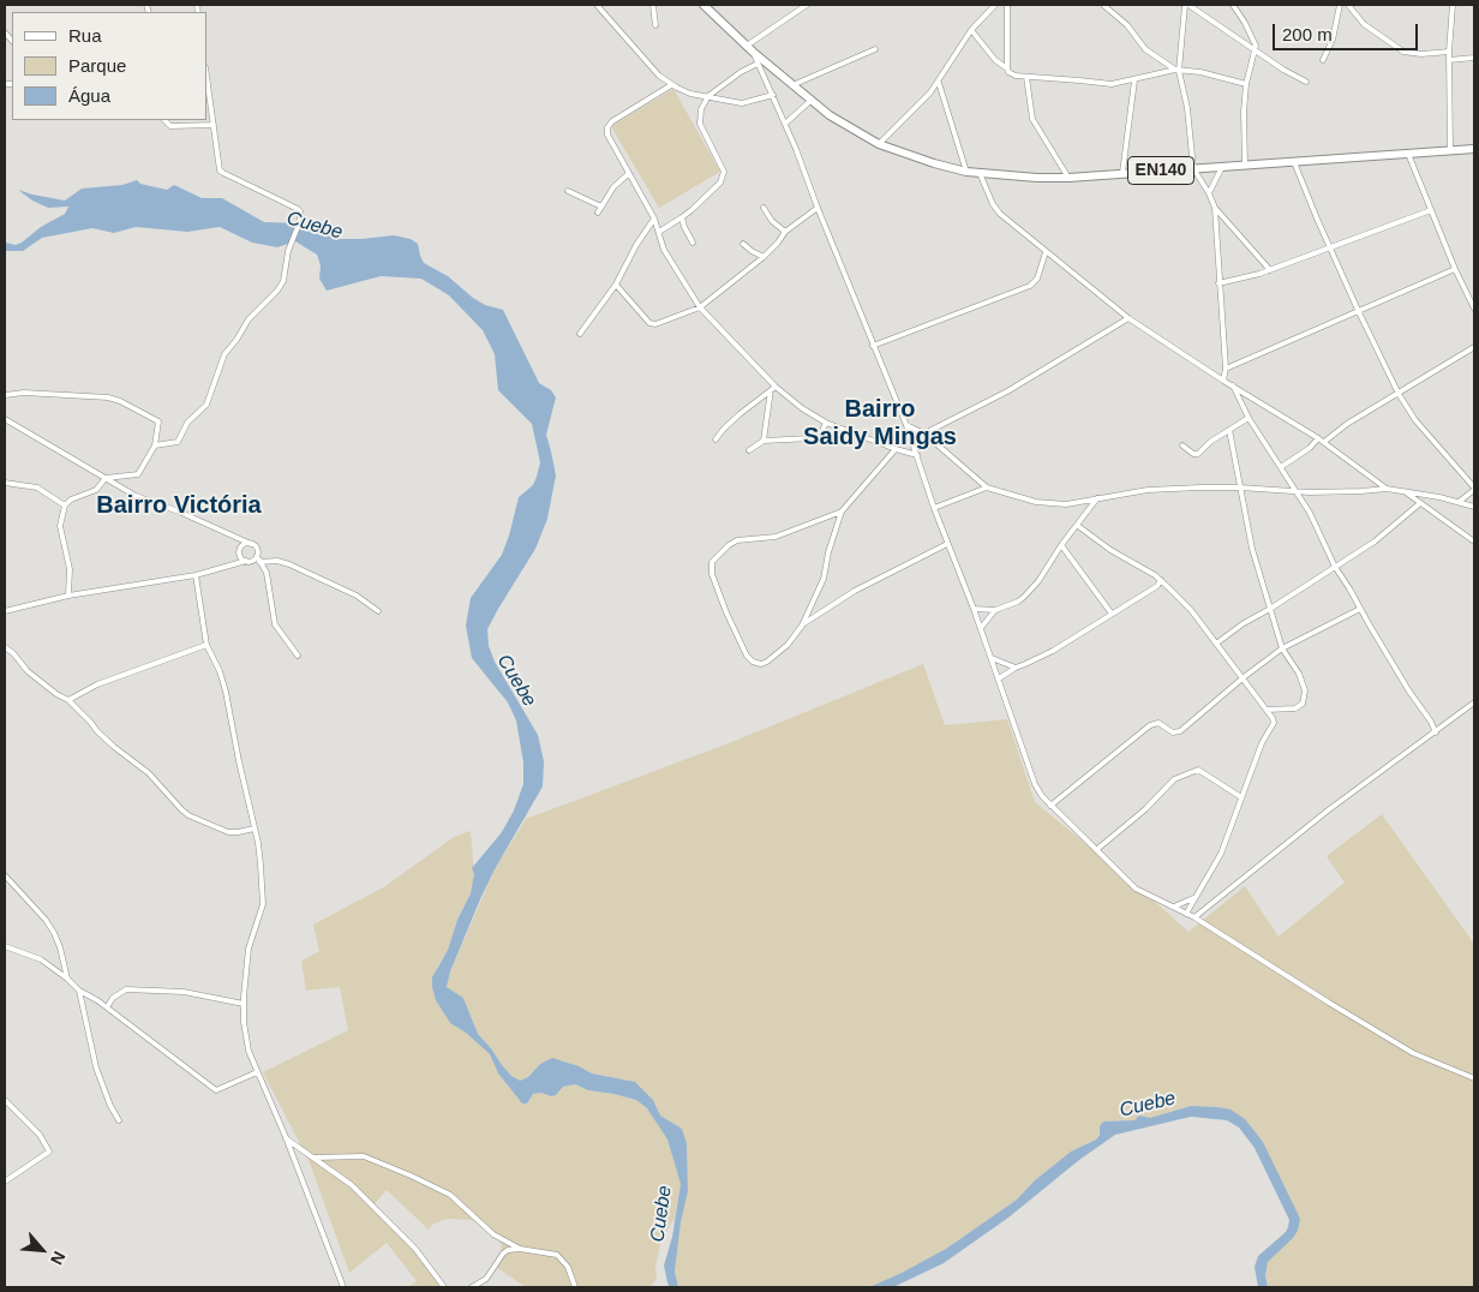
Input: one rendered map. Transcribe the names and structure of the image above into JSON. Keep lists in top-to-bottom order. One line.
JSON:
{"streets":{"main road":["EN140"]},"districts":["Bairro Saidy Mingas","Bairro Victória"],"water":["Cuebe"],"legend":["Rua","Parque","Água"],"scale_bar":"200 m","north":"bottom right"}
